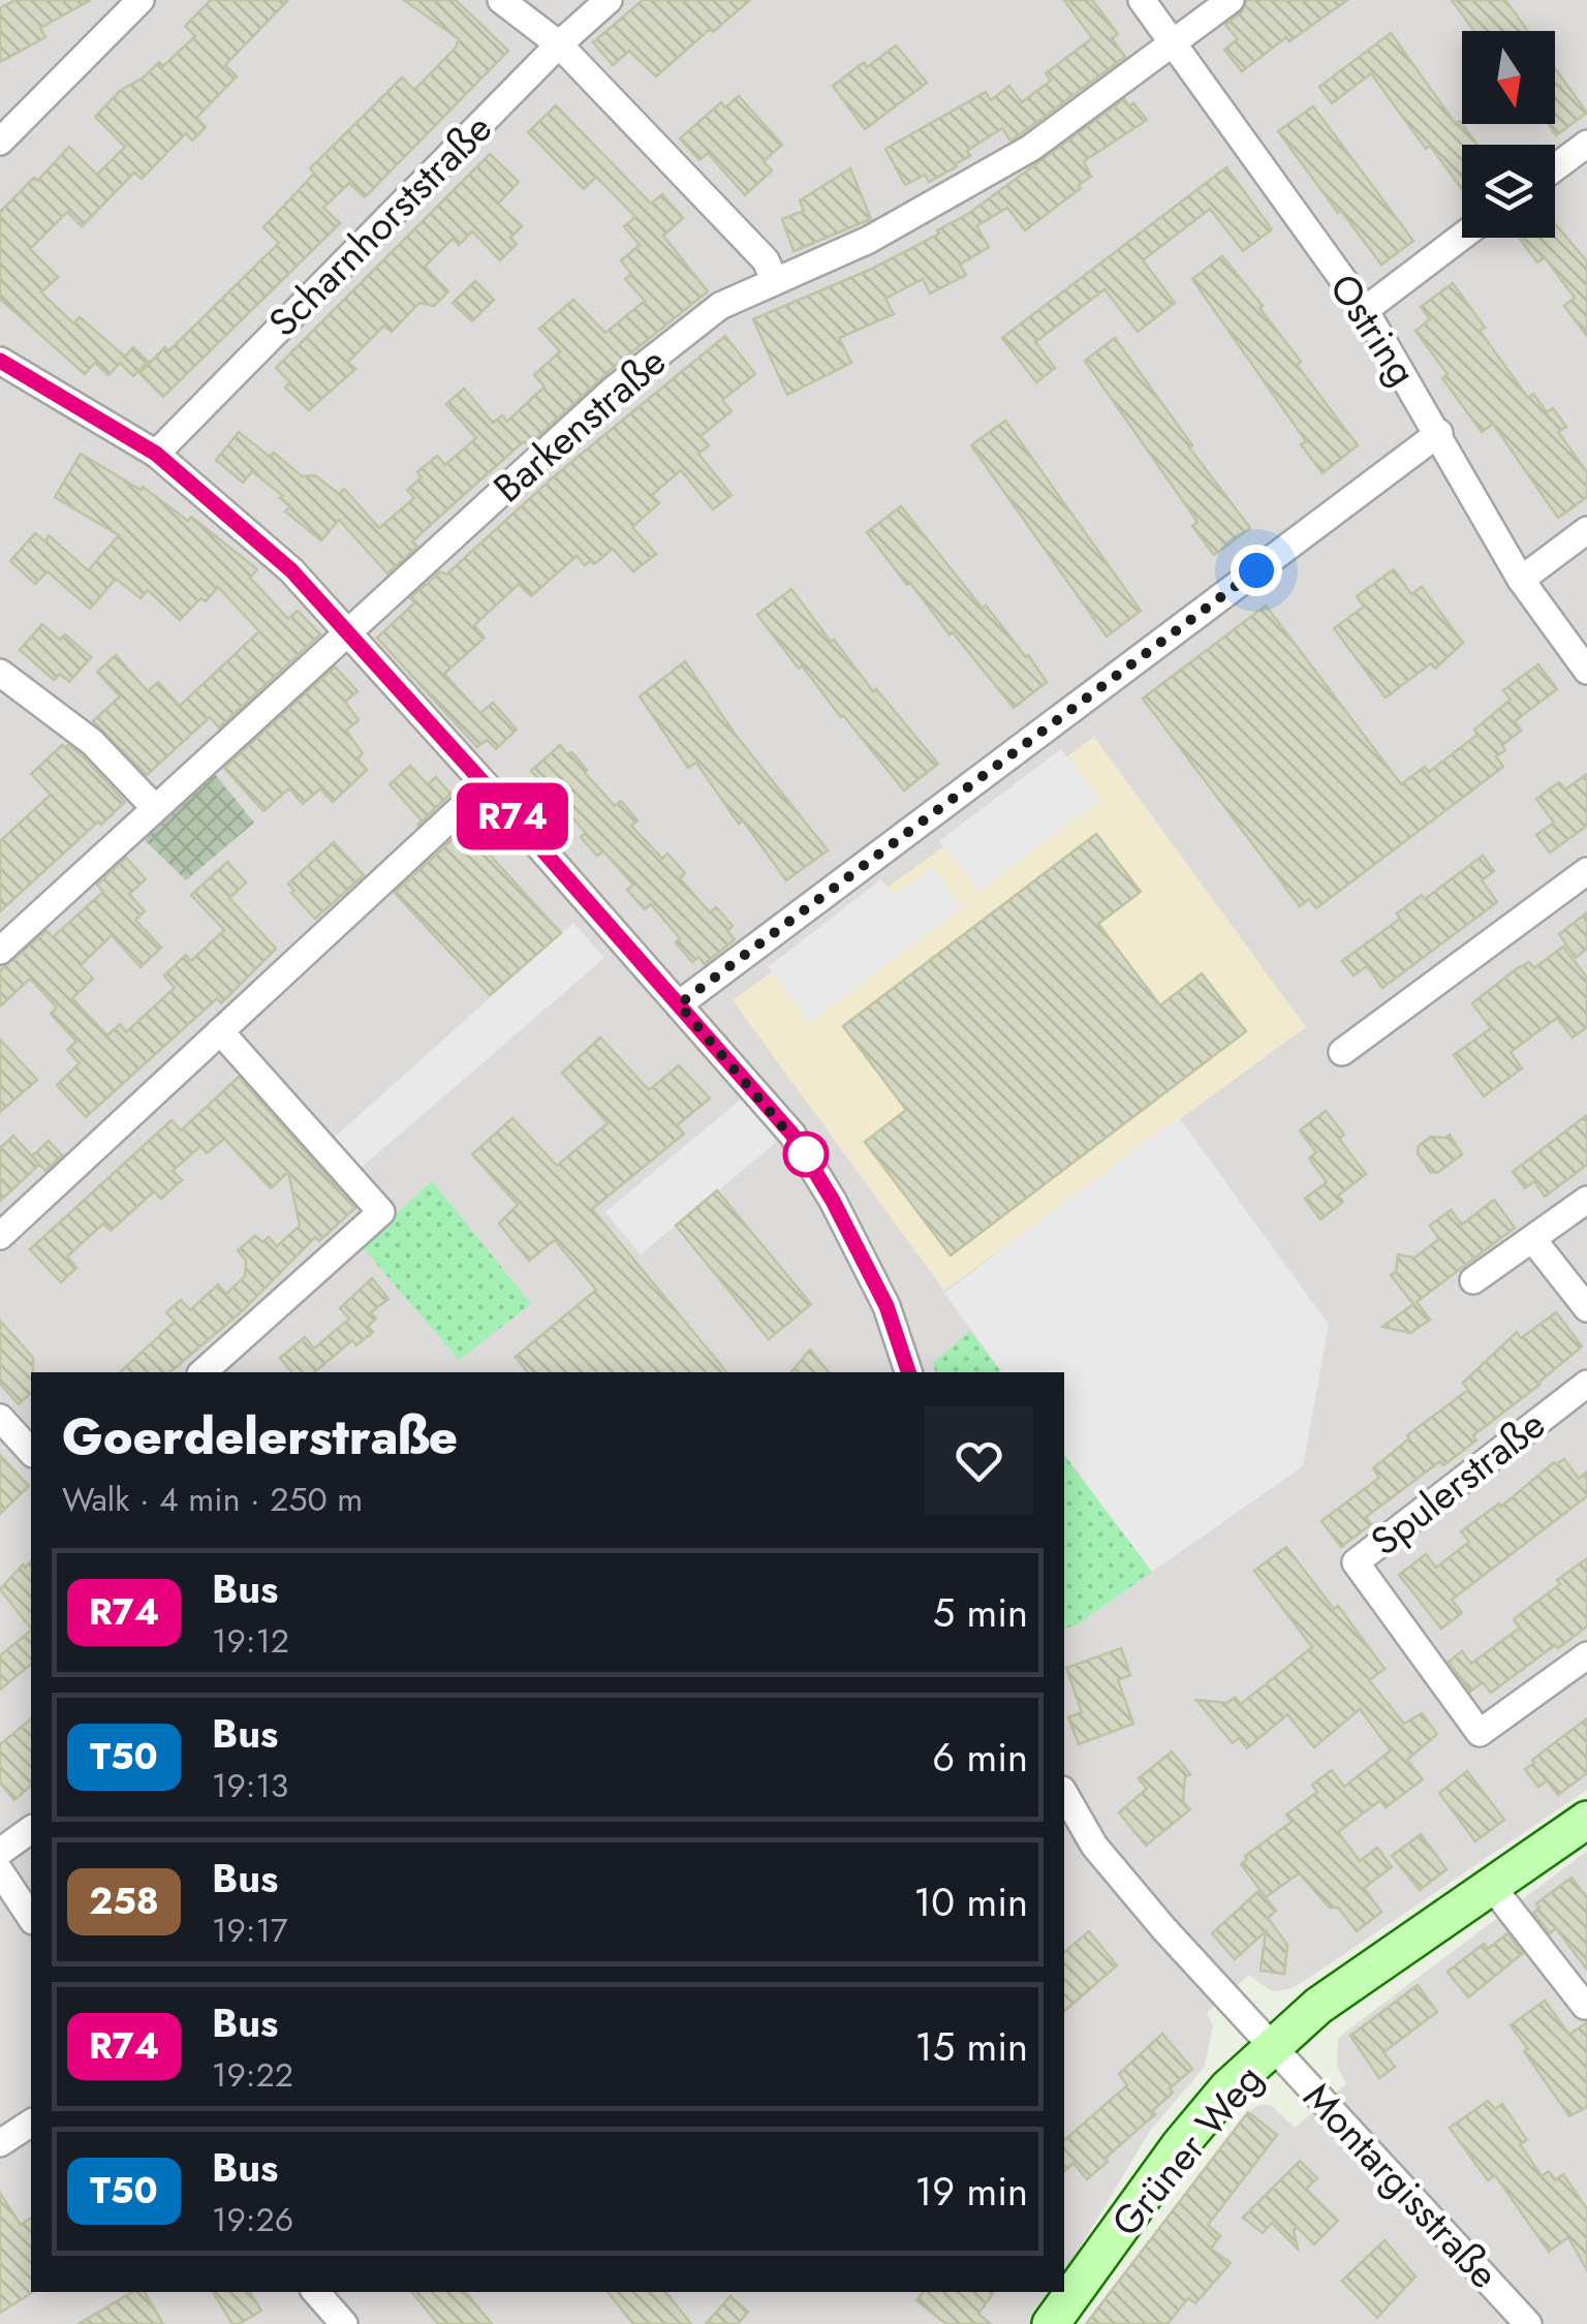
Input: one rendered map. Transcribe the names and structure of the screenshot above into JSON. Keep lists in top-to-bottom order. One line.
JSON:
{"streets":{"street":["Scharnhorststraße","Ostring","Barkenstraße","Spulerstraße","Grüner Weg","Montargisstraße"]},"crossings":[["Ostring","Barkenstraße"],["Grüner Weg","Montargisstraße"]],"lines":["bus line R74"],"north":"bottom","page":{"on_map":"R74","heading":["Goerdelerstraße","Walk · 4 min · 250 m"],"list":[{"mark":"R74","name":"Bus","note":"19:12","value":"5 min"},{"mark":"T50","name":"Bus","note":"19:13","value":"6 min"},{"mark":"258","name":"Bus","note":"19:17","value":"10 min"},{"mark":"R74","name":"Bus","note":"19:22","value":"15 min"},{"mark":"T50","name":"Bus","note":"19:26","value":"19 min"}]}}
